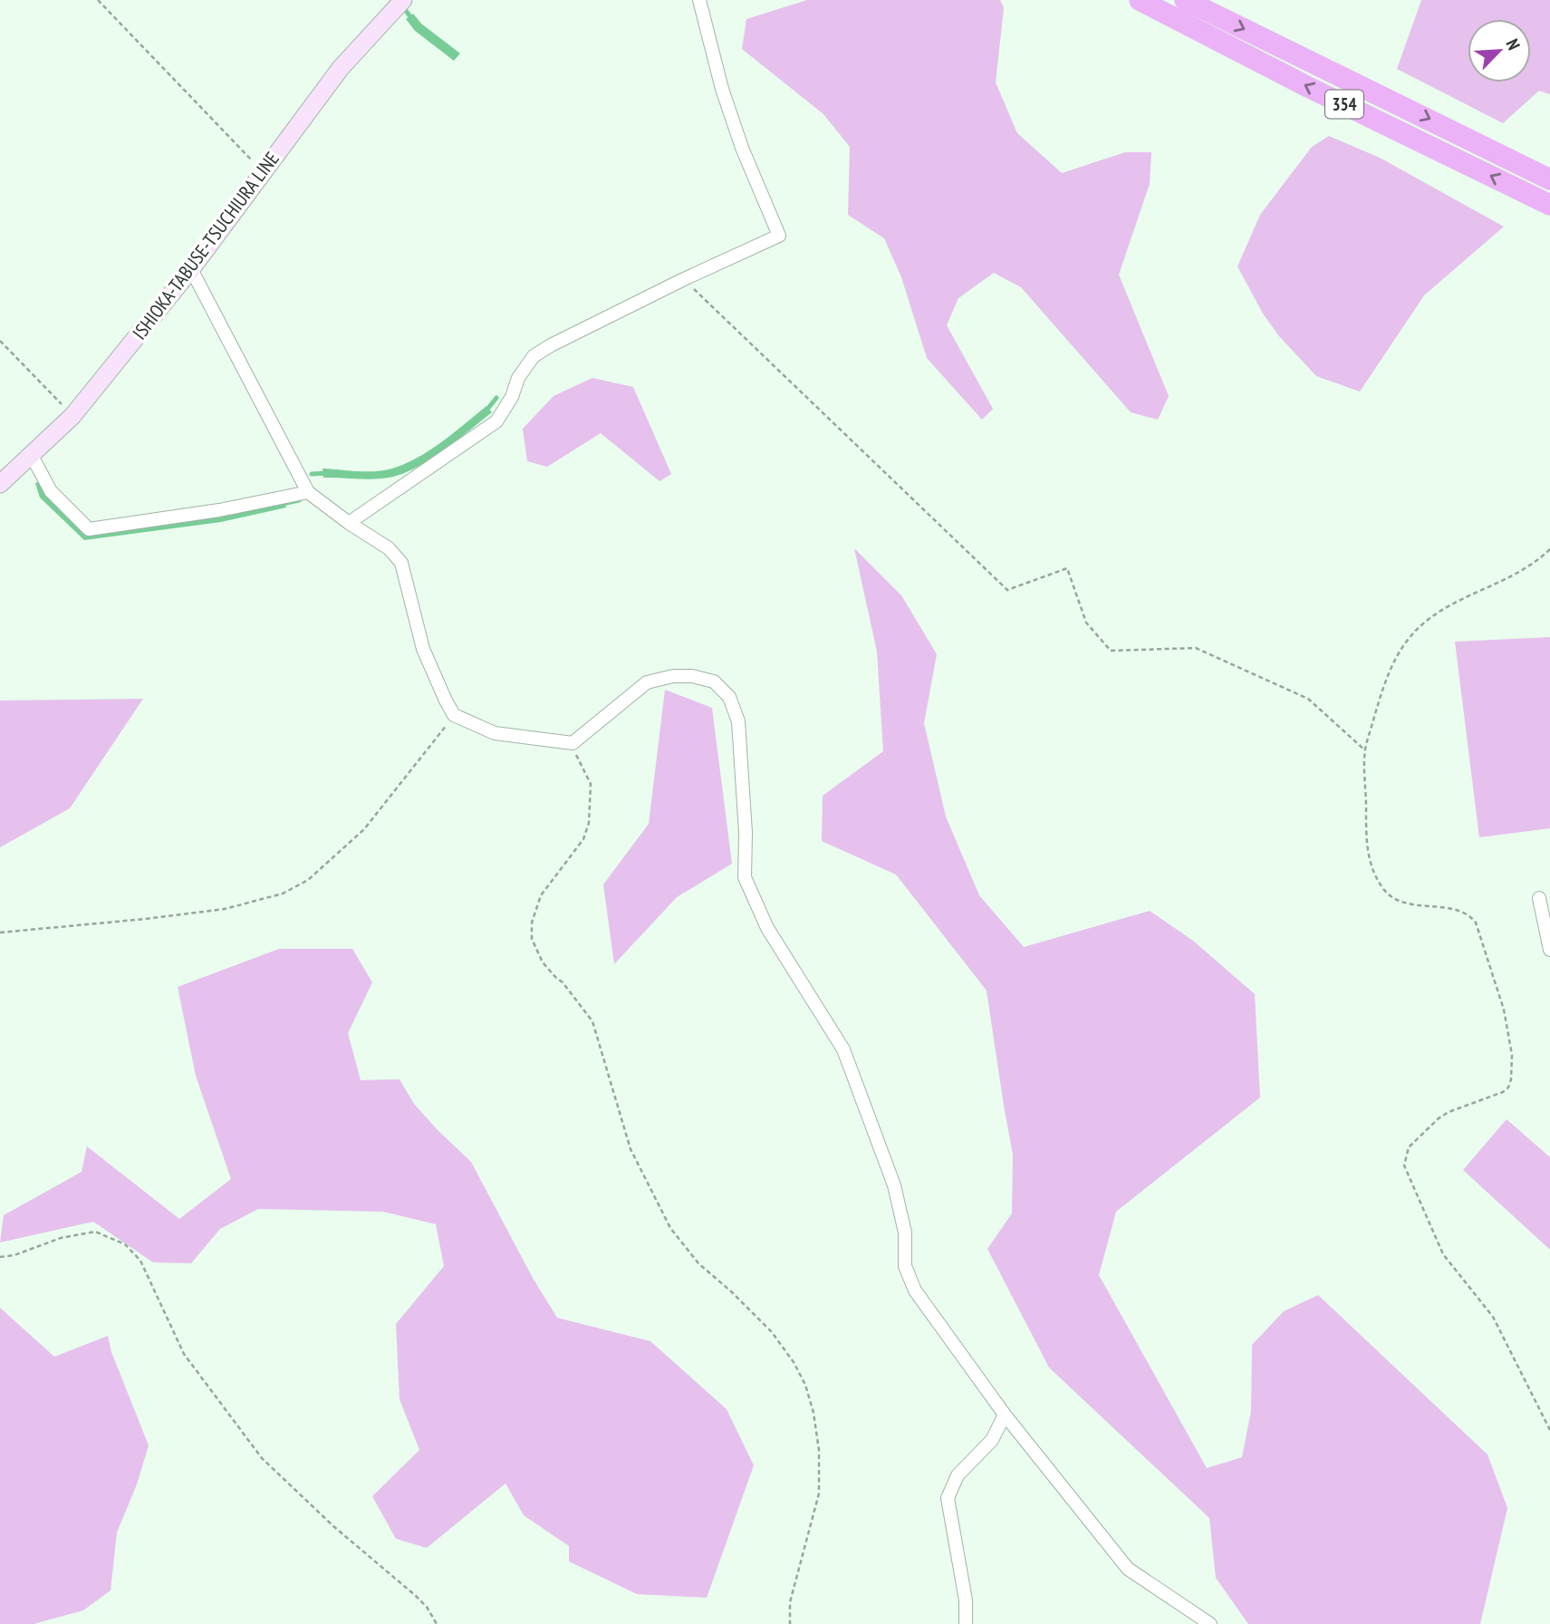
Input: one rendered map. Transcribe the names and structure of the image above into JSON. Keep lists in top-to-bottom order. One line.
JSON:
{"streets":{"highway":["354"],"main road":["ISHIOKA-TABUSE-TSUCHIURA LINE"]},"north":"top right"}
